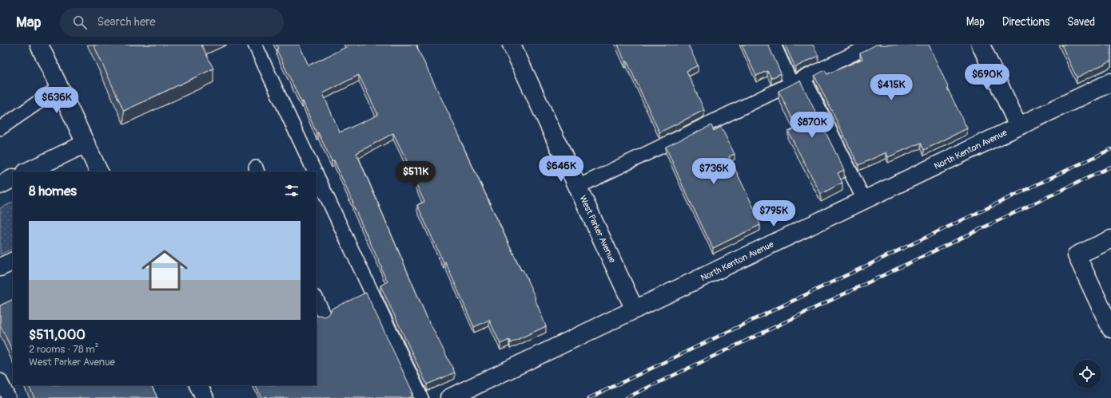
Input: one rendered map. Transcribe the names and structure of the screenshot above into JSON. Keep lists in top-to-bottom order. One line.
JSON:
{"streets":{"street":["North Kenton Avenue","West Parker Avenue"]},"crossings":[["North Kenton Avenue","West Parker Avenue"]],"page":{"header":"Map","search":"Search here","nav":["Map","Directions","Saved"],"price":["$690K","$415K","$636K","$870K","$646K","$736K","$511K","$795K"],"heading":"8 homes","list":[{"name":"$511,000","note":"2 rooms · 78 m² · West Parker Avenue"}]}}
